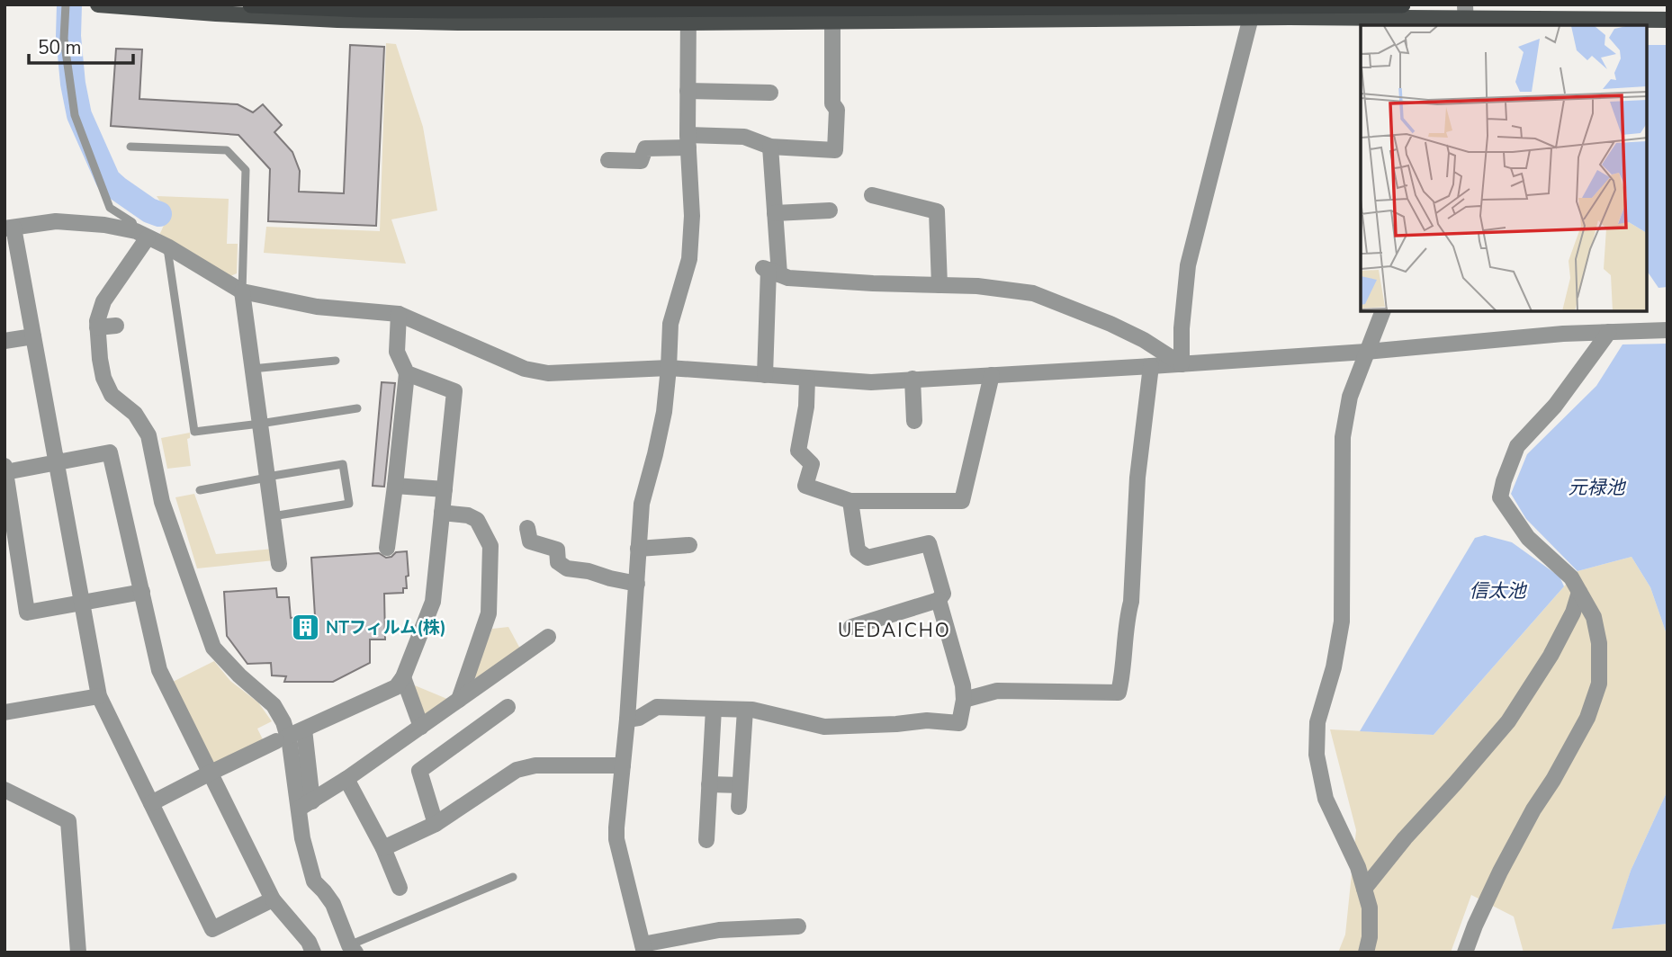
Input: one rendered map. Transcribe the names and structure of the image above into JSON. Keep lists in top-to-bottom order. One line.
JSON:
{"districts":["UEDAICHO"],"water":["元禄池","信太池"],"places":{"building":["NTフィルム(株)"]},"scale_bar":"50 m"}
